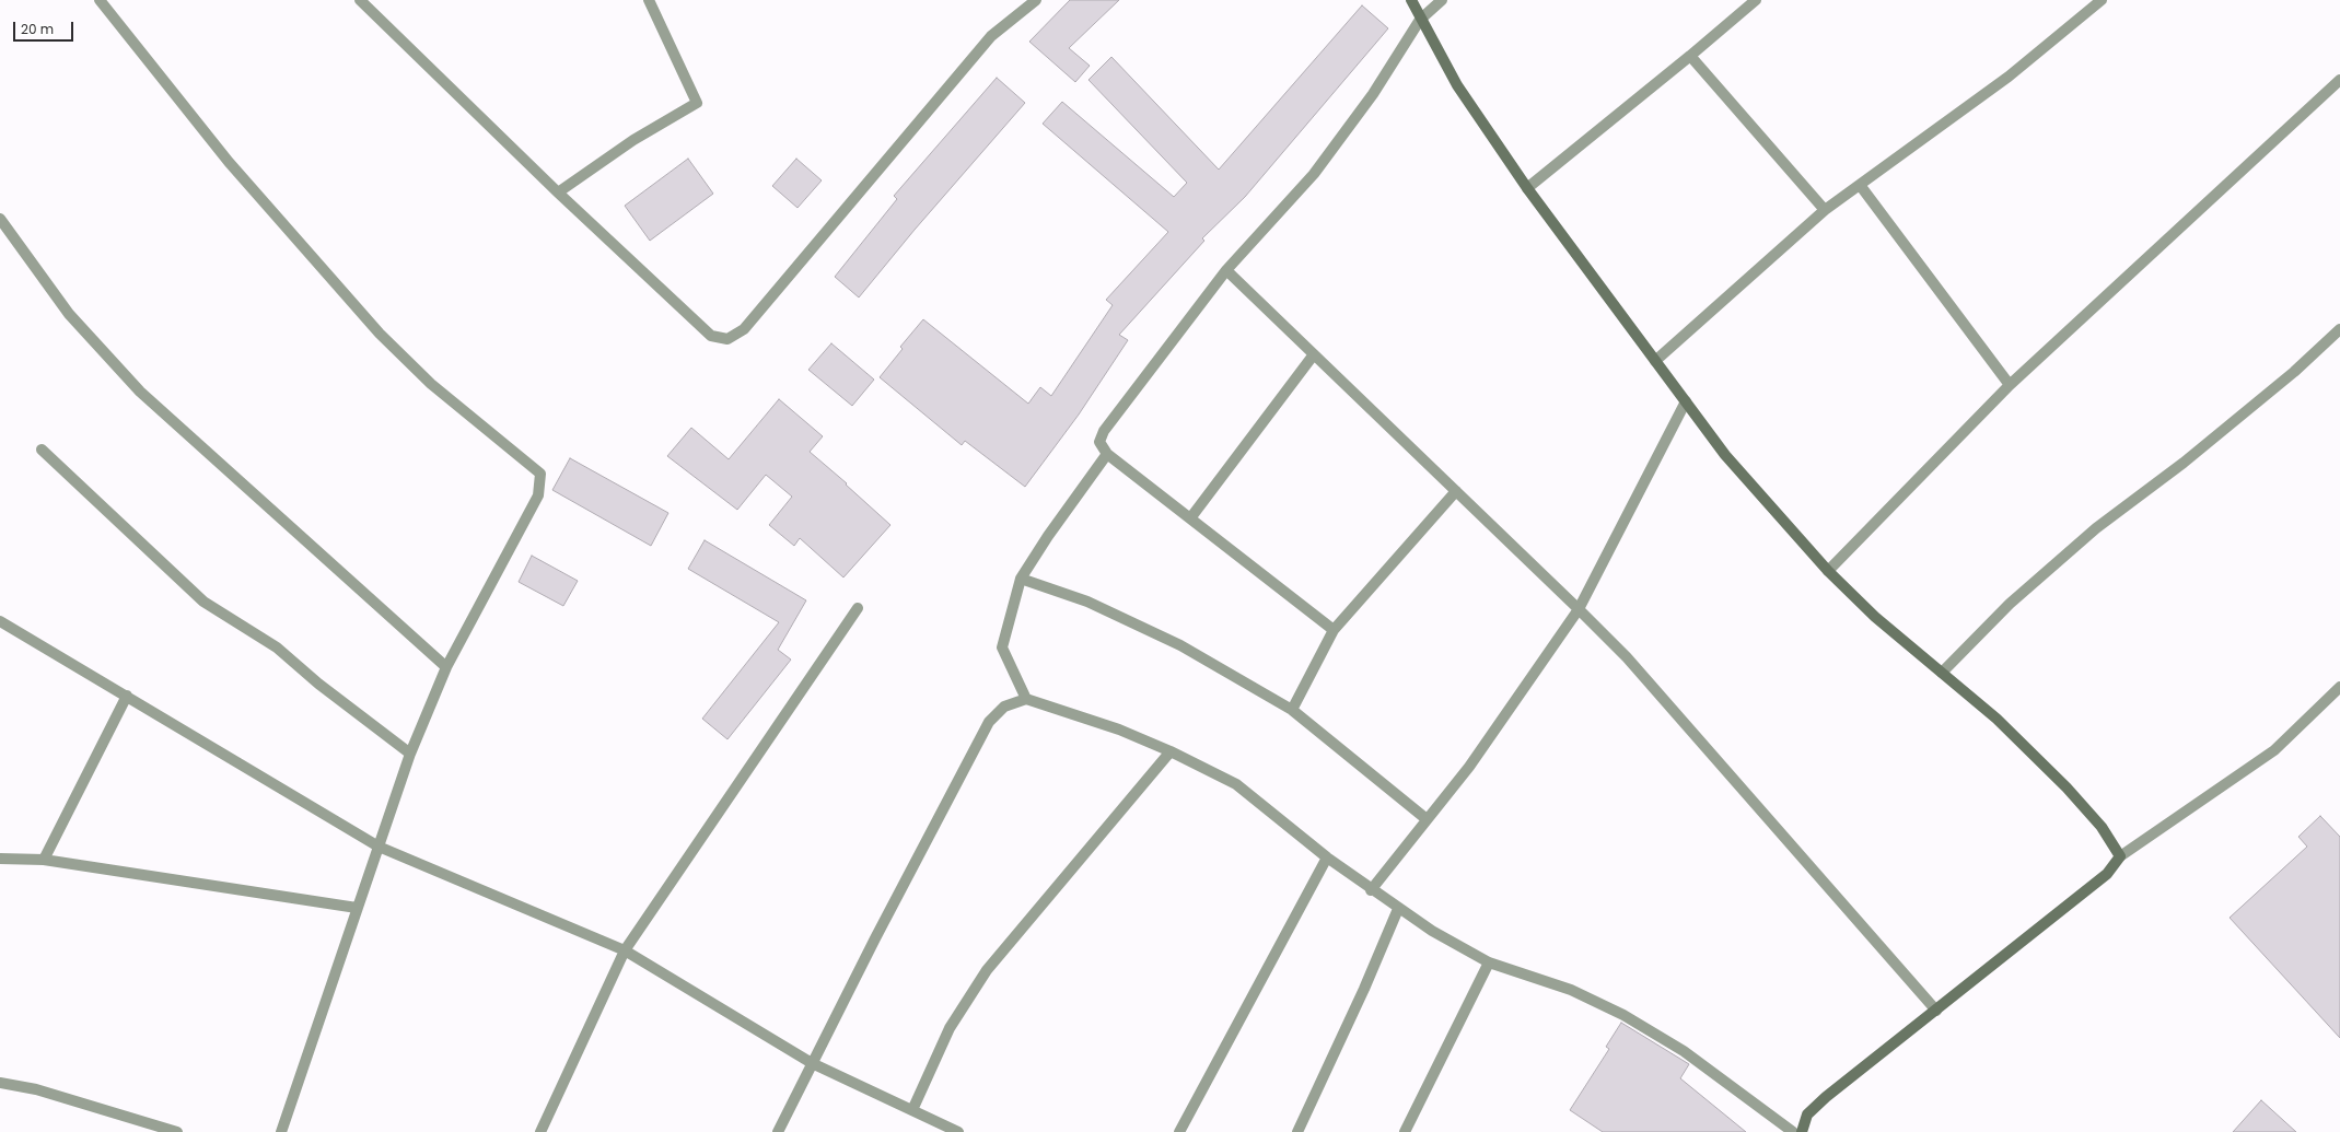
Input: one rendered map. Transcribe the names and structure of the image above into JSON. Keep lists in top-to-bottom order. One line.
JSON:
{"scale_bar":"20 m"}
